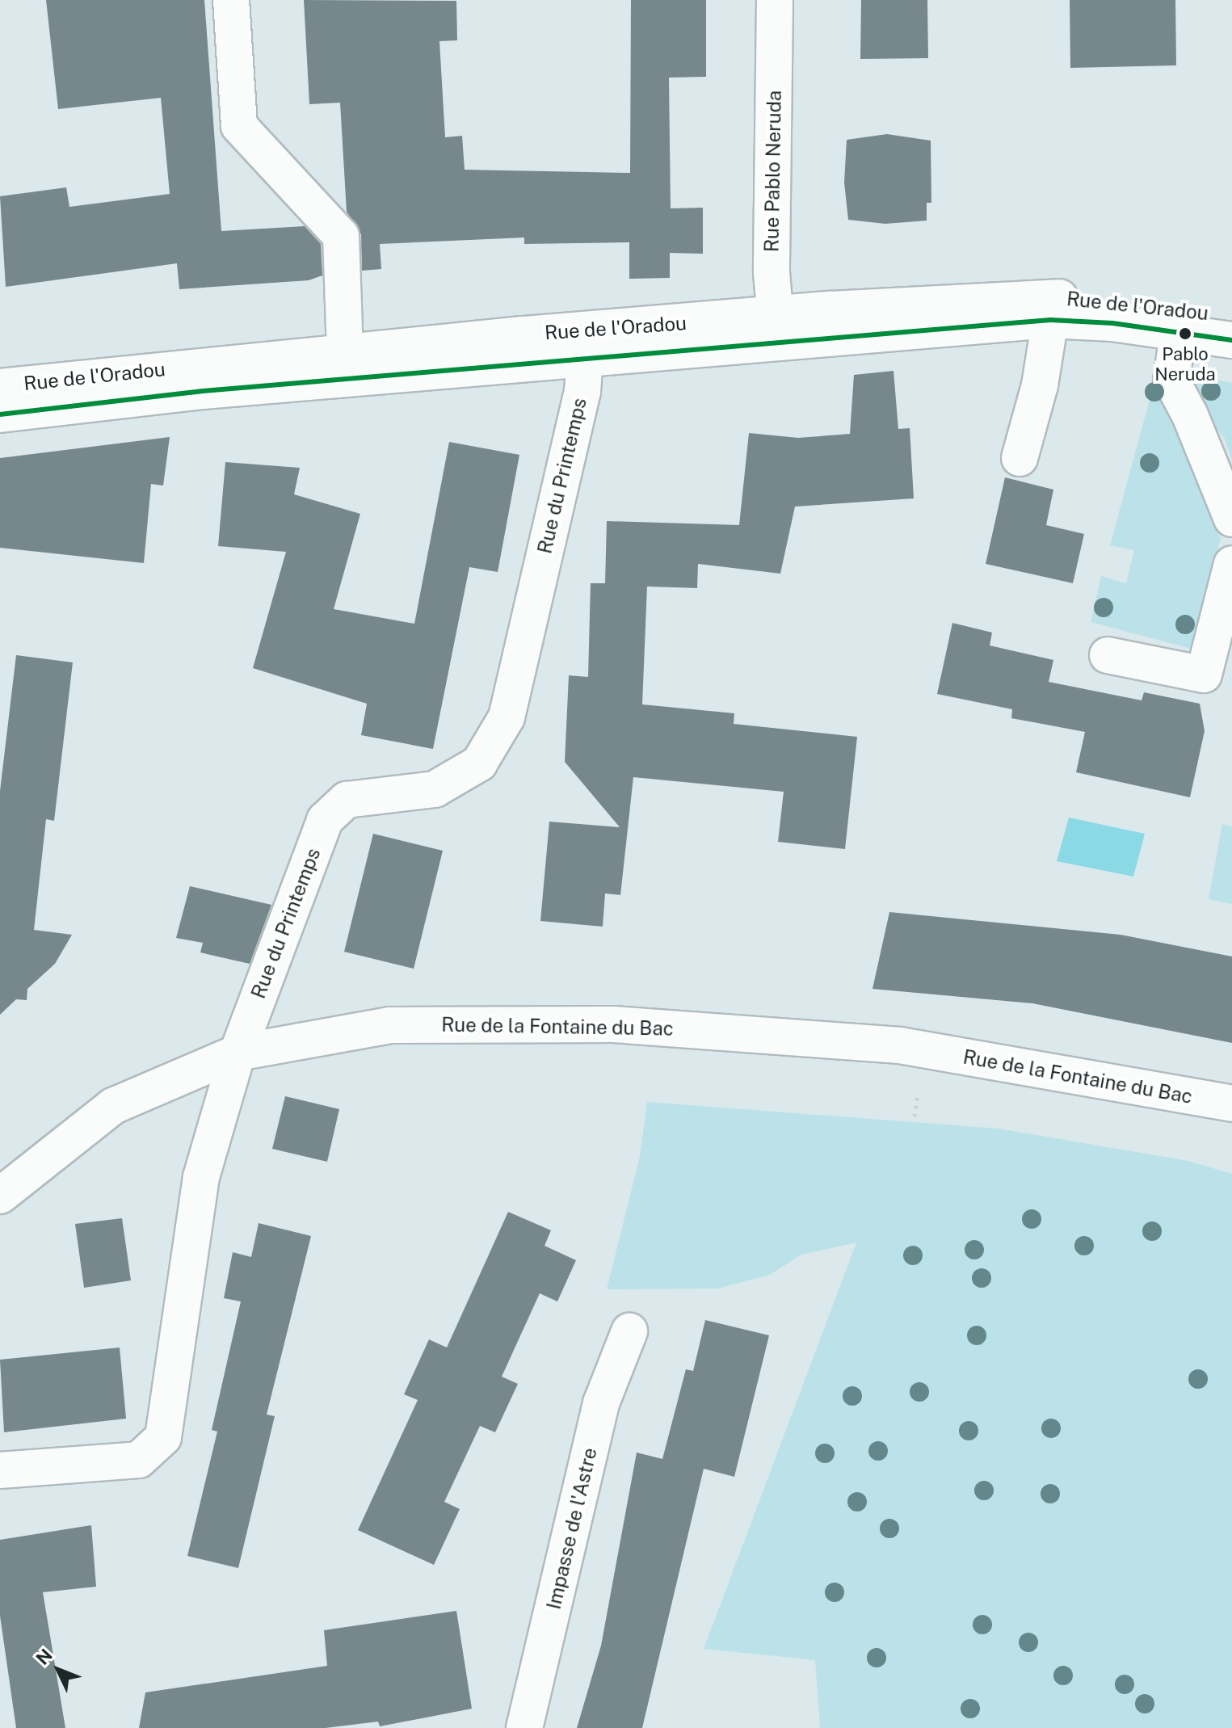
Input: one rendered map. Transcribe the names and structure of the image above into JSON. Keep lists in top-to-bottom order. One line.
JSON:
{"streets":{"street":["Rue Pablo Neruda","Rue de l'Oradou","Rue du Printemps","Rue de la Fontaine du Bac","Impasse de l'Astre"]},"crossings":[["Rue Pablo Neruda","Rue de l'Oradou"],["Rue de l'Oradou","Rue du Printemps"],["Rue du Printemps","Rue de la Fontaine du Bac"]],"places":["Pablo Neruda"],"north":"top left"}
